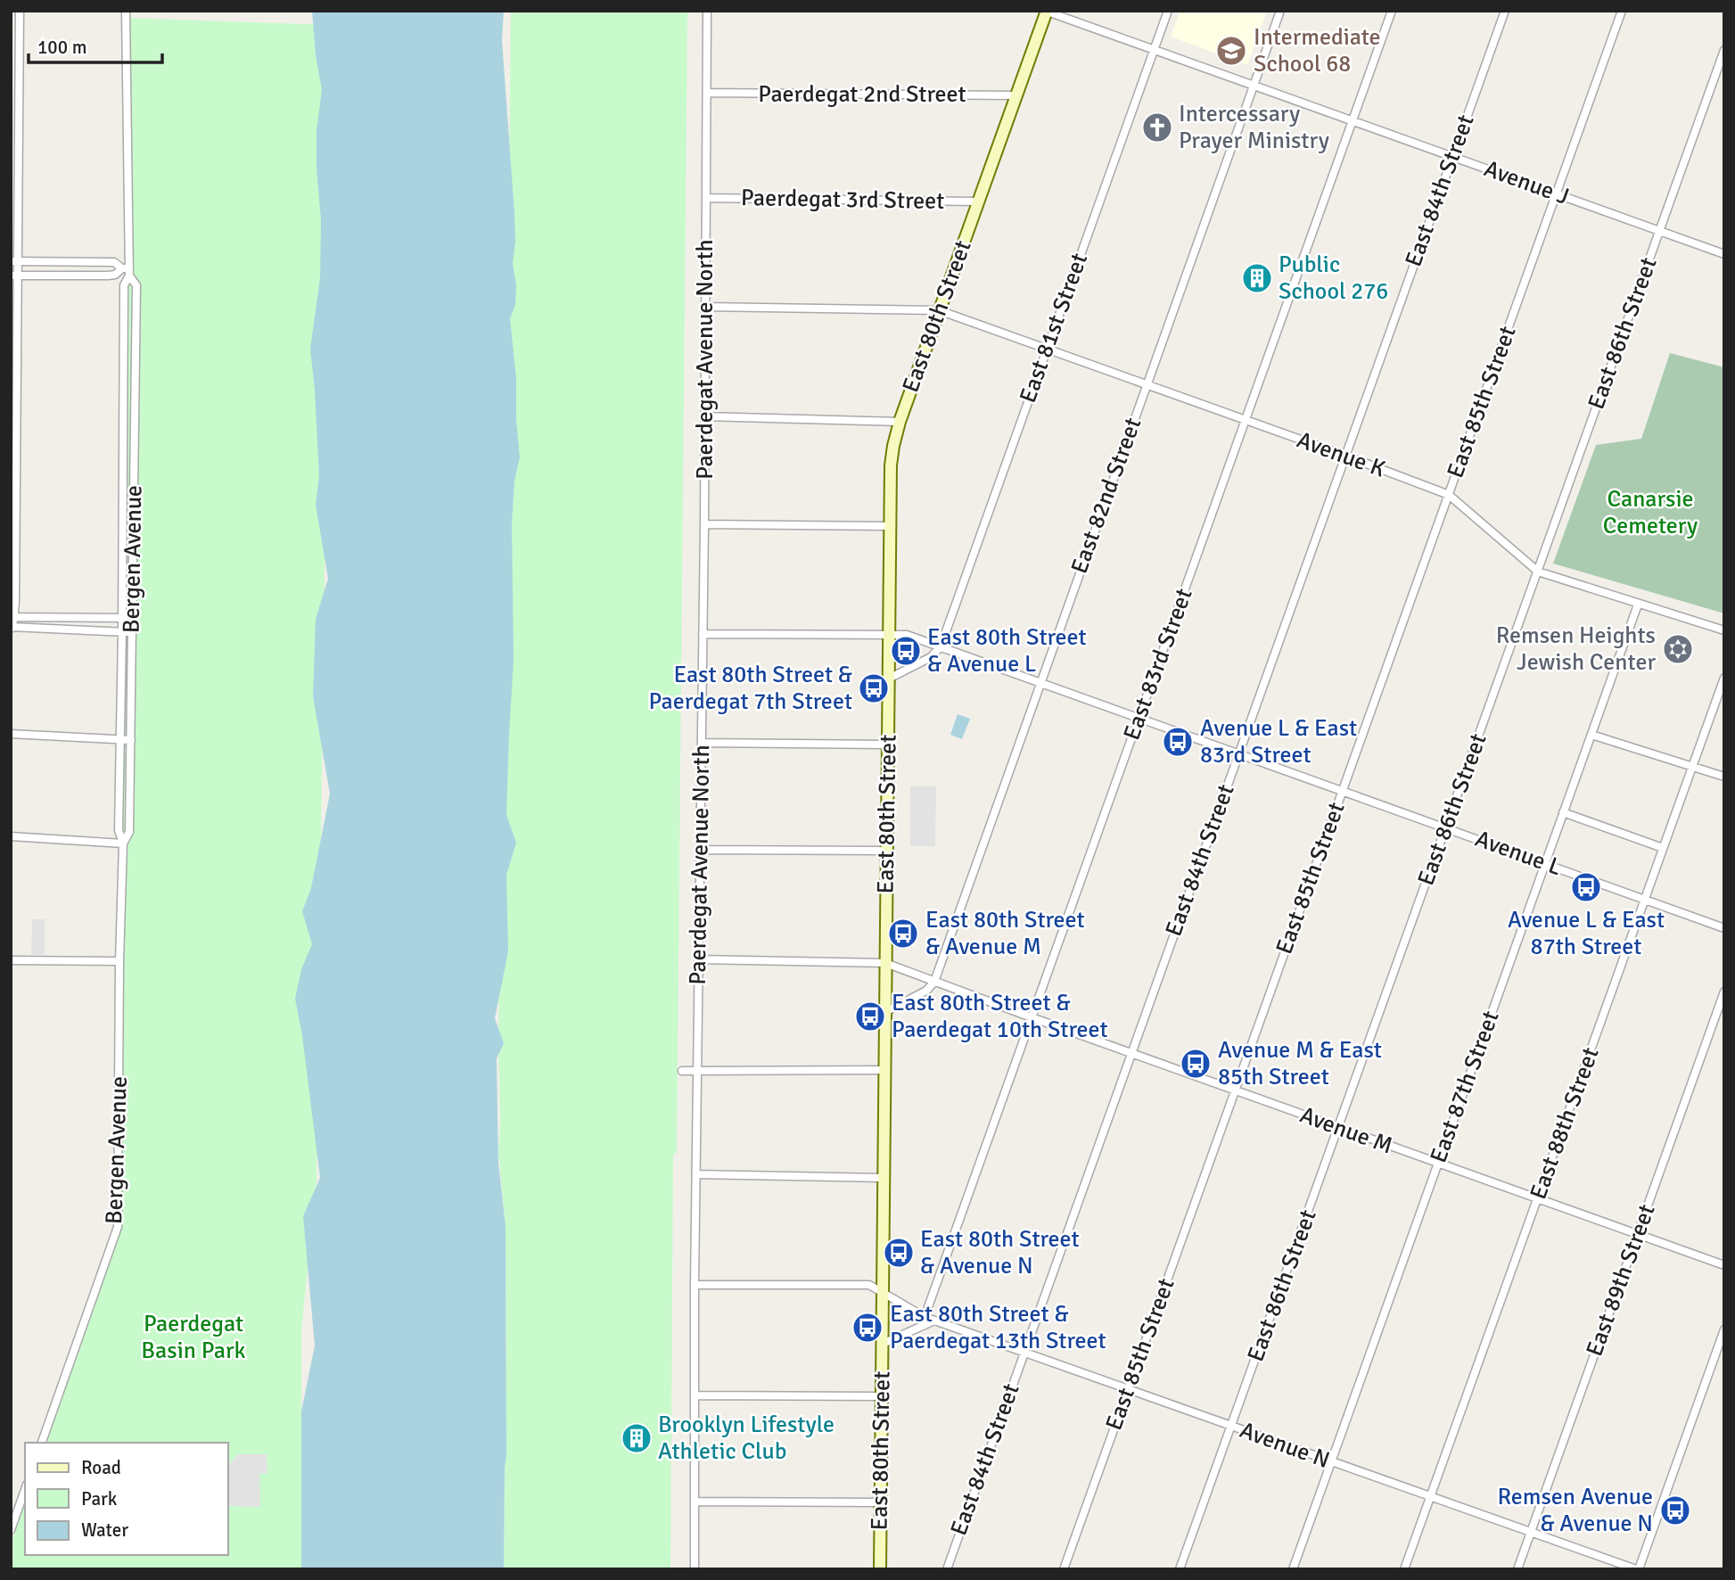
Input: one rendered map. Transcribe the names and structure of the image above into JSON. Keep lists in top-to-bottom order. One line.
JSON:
{"streets":{"street":["Paerdegat 2nd Street","Avenue J","East 84th Street","Paerdegat 3rd Street","East 80th Street","East 81st Street","East 86th Street","Paerdegat Avenue North","East 85th Street","Avenue K","East 82nd Street","Bergen Avenue","East 83rd Street","Avenue L","East 87th Street","East 88th Street","Avenue M","East 89th Street","Avenue N"]},"crossings":[["Paerdegat 2nd Street","East 80th Street"],["Paerdegat 2nd Street","Paerdegat Avenue North"],["Avenue J","East 84th Street"],["Avenue J","East 80th Street"],["Avenue J","East 81st Street"],["Avenue J","East 86th Street"],["Avenue J","East 85th Street"],["Avenue J","East 82nd Street"],["Avenue J","East 83rd Street"],["East 84th Street","Avenue K"],["East 84th Street","Avenue L"],["East 84th Street","Avenue M"],["East 84th Street","Avenue N"],["Paerdegat 3rd Street","East 80th Street"],["Paerdegat 3rd Street","Paerdegat Avenue North"],["East 80th Street","Avenue K"],["East 80th Street","Avenue L"],["East 80th Street","Avenue M"],["East 80th Street","Avenue N"],["East 81st Street","Avenue K"],["East 81st Street","Avenue L"],["East 86th Street","Avenue K"],["East 86th Street","Avenue L"],["East 86th Street","Avenue M"],["East 86th Street","Avenue N"],["Paerdegat Avenue North","Avenue K"],["Paerdegat Avenue North","Avenue L"],["Paerdegat Avenue North","Avenue M"],["Paerdegat Avenue North","Avenue N"],["East 85th Street","Avenue K"],["East 85th Street","Avenue L"],["East 85th Street","Avenue M"],["East 85th Street","Avenue N"],["Avenue K","East 82nd Street"],["Avenue K","East 83rd Street"],["Avenue K","East 87th Street"],["East 82nd Street","Avenue L"],["East 82nd Street","Avenue M"],["East 83rd Street","Avenue L"],["East 83rd Street","Avenue M"],["East 83rd Street","Avenue N"],["Avenue L","East 87th Street"],["Avenue L","East 88th Street"],["East 87th Street","Avenue M"],["East 87th Street","Avenue N"],["East 88th Street","Avenue M"],["East 88th Street","Avenue N"],["Avenue M","East 89th Street"],["East 89th Street","Avenue N"]],"parks":["Canarsie Cemetery","Paerdegat Basin Park"],"places":{"school or university":["Intermediate School 68"],"church":["Intercessary Prayer Ministry"],"building":["Public School 276","Brooklyn Lifestyle Athletic Club"],"synagogue":["Remsen Heights Jewish Center"],"bus stop":["East 80th Street & Avenue L","East 80th Street & Paerdegat 7th Street","Avenue L & East 83rd Street","Avenue L & East 87th Street","East 80th Street & Avenue M","East 80th Street & Paerdegat 10th Street","Avenue M & East 85th Street","East 80th Street & Avenue N","East 80th Street & Paerdegat 13th Street","Remsen Avenue & Avenue N"]},"legend":["Road","Park","Water"],"scale_bar":"100 m"}
